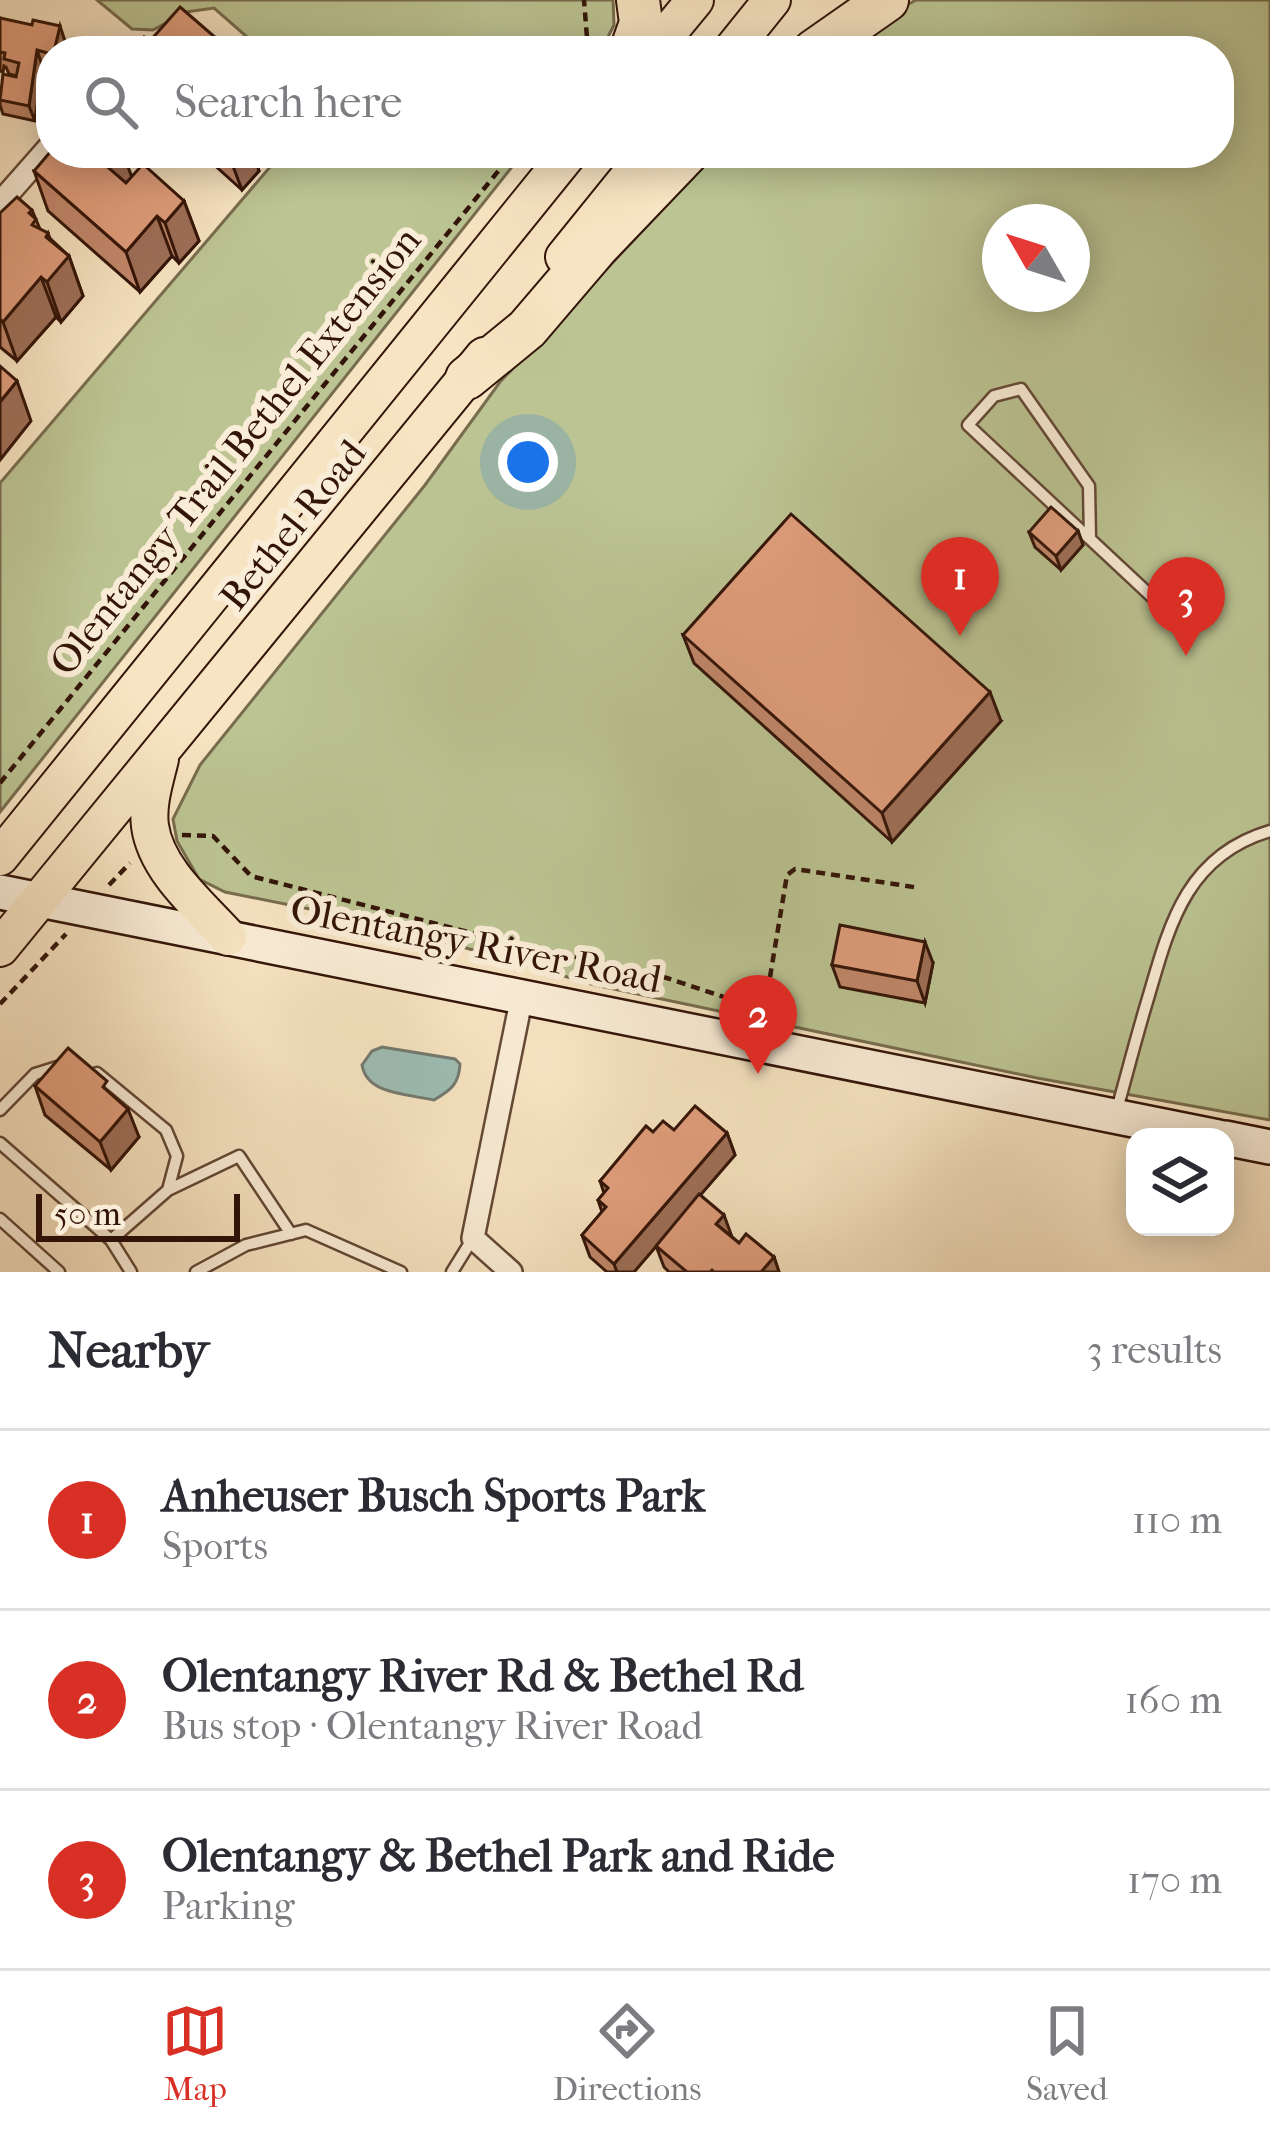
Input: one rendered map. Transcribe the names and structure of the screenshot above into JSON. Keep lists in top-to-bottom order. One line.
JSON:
{"streets":{"main road":["Bethel Road","Olentangy River Road"],"path":["Olentangy Trail Bethel Extension"]},"crossings":[["Bethel Road","Olentangy River Road"]],"scale_bar":"50 m","north":"top left","page":{"search":"Search here","pins":["1","3","2"],"scale":"50 m","heading":["Nearby","3 results"],"list":[{"mark":"1","name":"Anheuser Busch Sports Park","note":"Sports","value":"110 m"},{"mark":"2","name":"Olentangy River Rd & Bethel Rd","note":"Bus stop · Olentangy River Road","value":"160 m"},{"mark":"3","name":"Olentangy & Bethel Park and Ride","note":"Parking","value":"170 m"}],"nav":["Map","Directions","Saved"]}}
